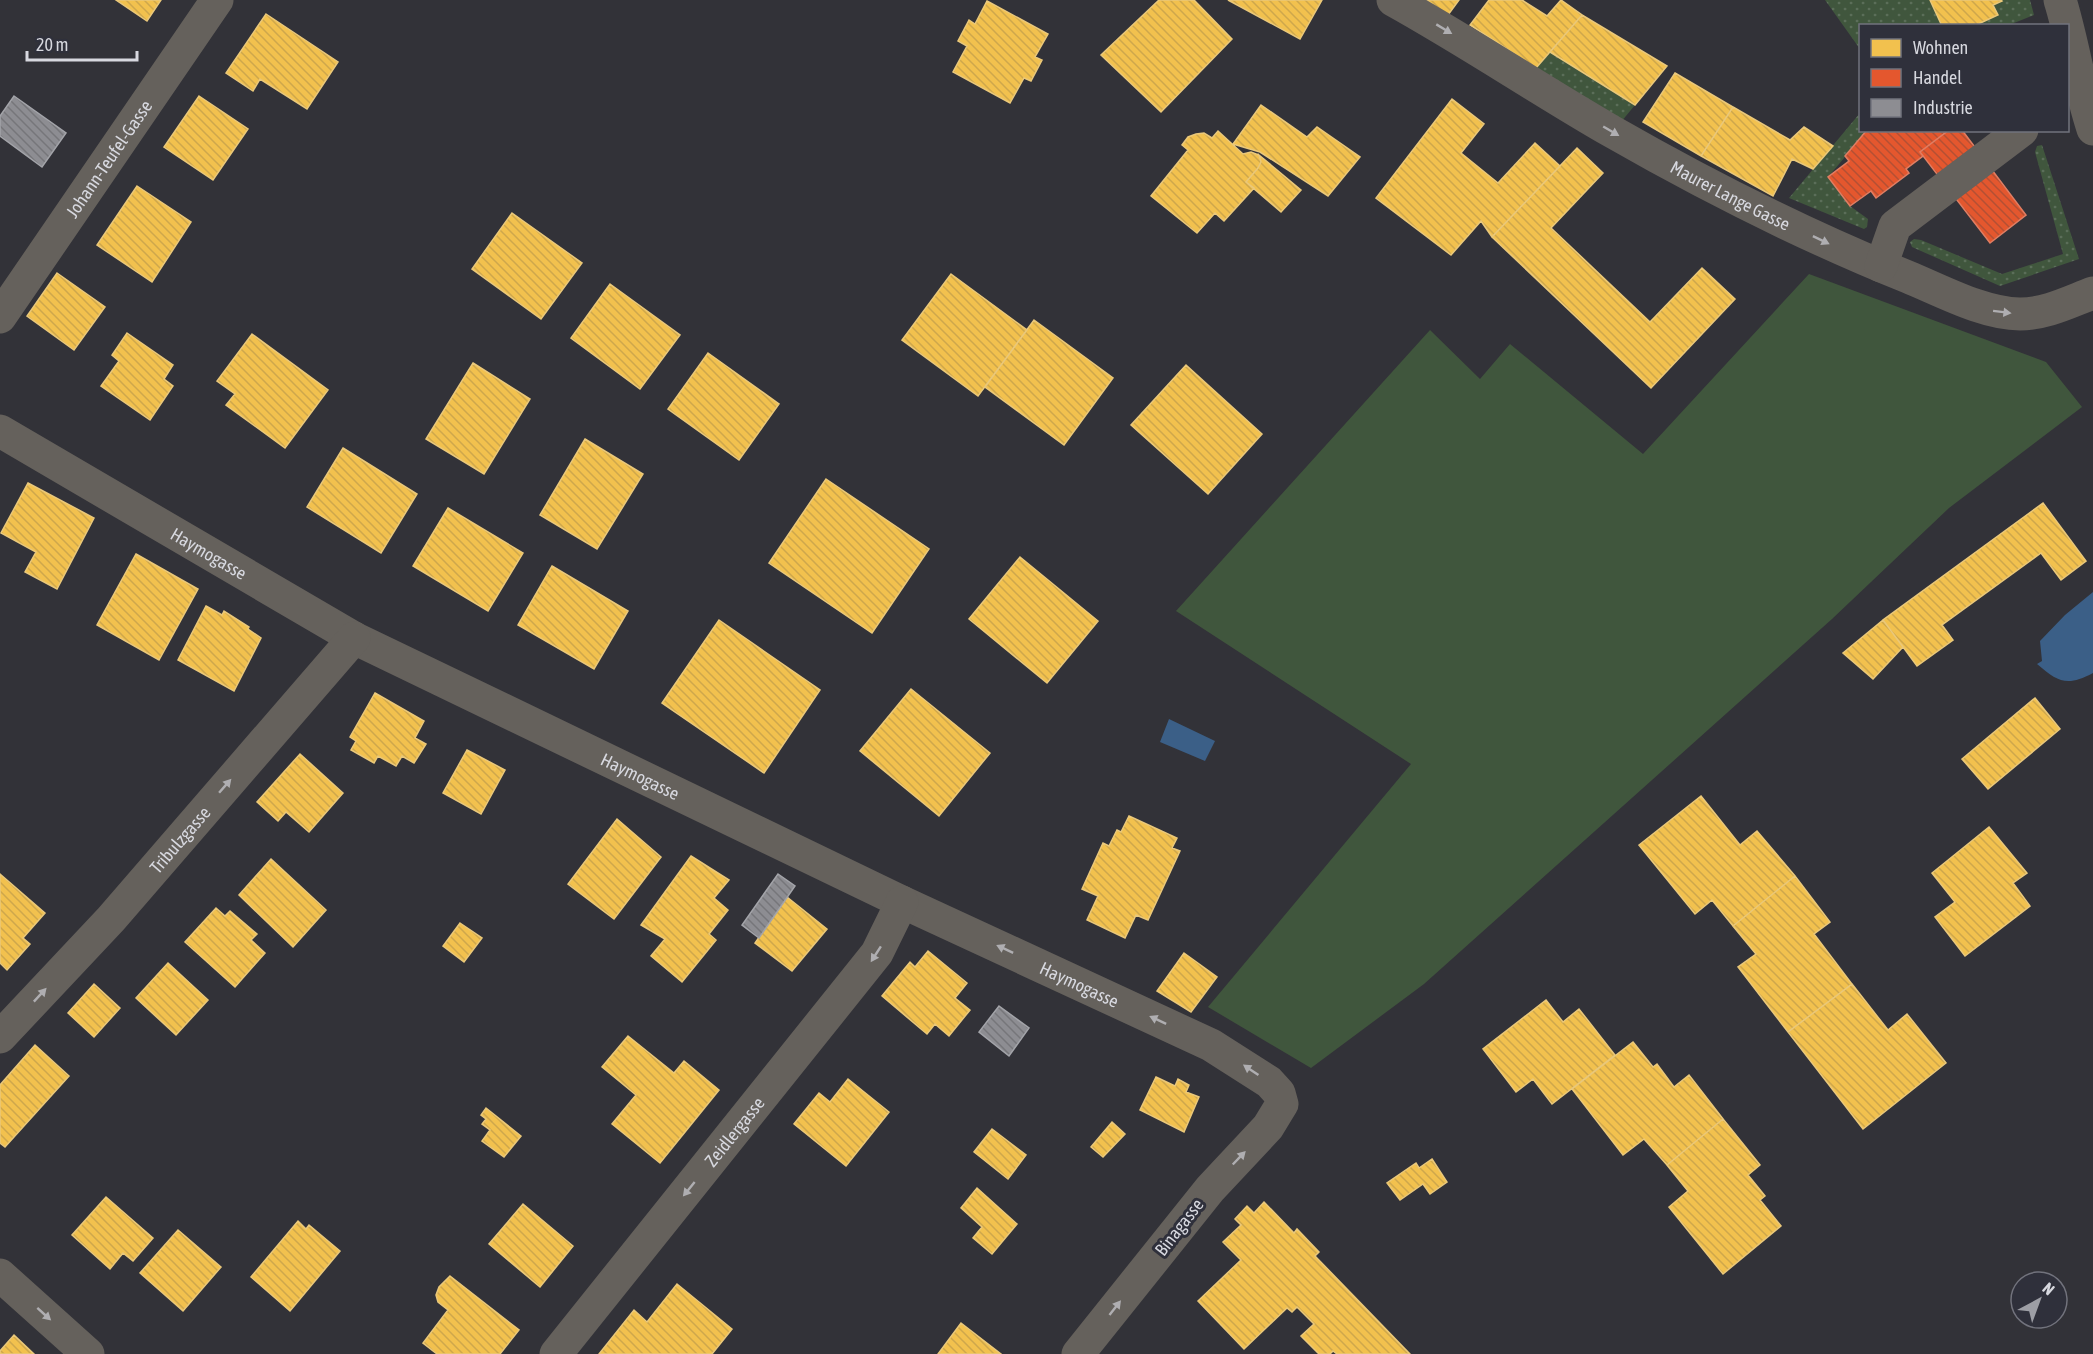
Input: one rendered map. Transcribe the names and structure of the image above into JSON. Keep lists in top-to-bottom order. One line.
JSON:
{"streets":{"street":["Johann-Teufel-Gasse","Maurer Lange Gasse","Haymogasse","Tribulzgasse","Zeidlergasse","Binagasse"]},"crossings":[["Haymogasse","Tribulzgasse"],["Haymogasse","Zeidlergasse"],["Haymogasse","Binagasse"]],"one_way":["Maurer Lange Gasse","Tribulzgasse","Zeidlergasse","Binagasse"],"legend":["Wohnen","Handel","Industrie"],"scale_bar":"20 m","north":"top right"}
